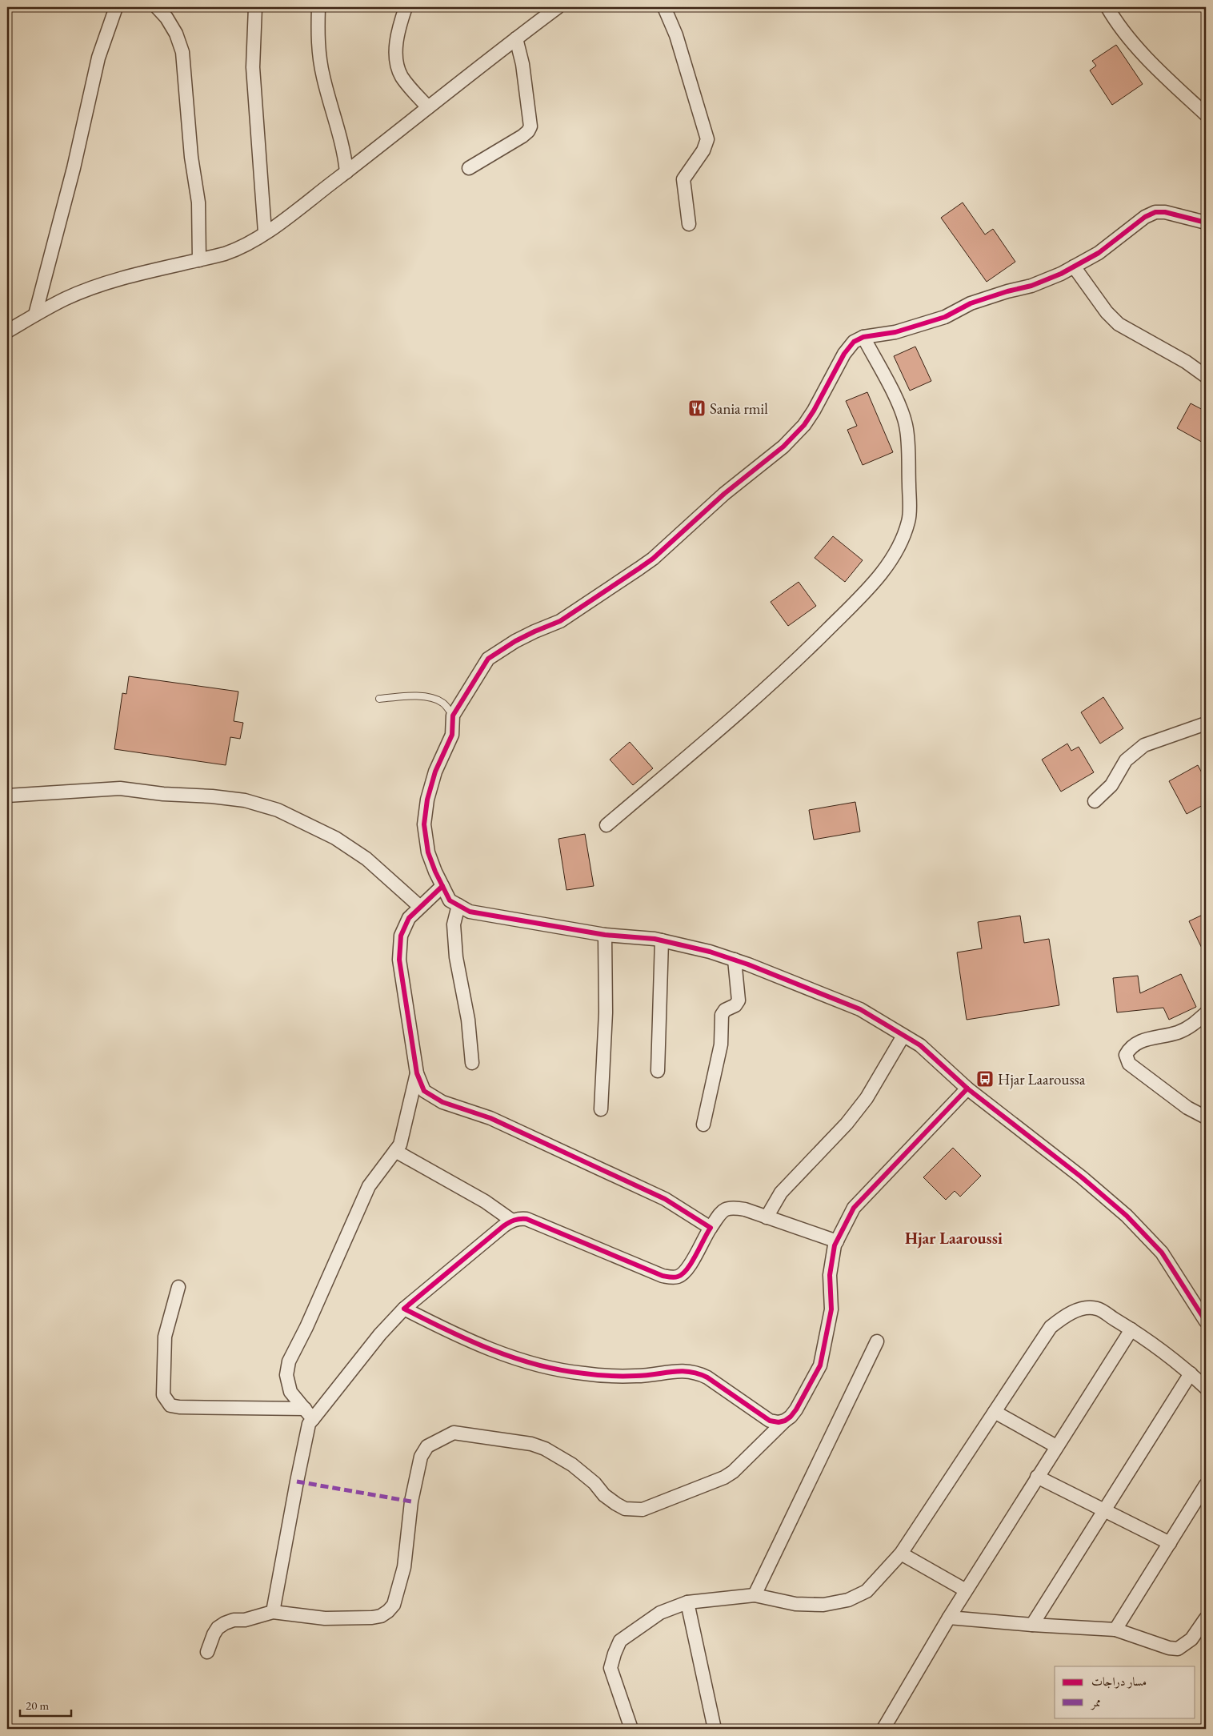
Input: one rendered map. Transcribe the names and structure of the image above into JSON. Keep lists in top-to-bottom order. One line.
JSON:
{"districts":["Hjar Laaroussi"],"places":{"restaurant":["Sania rmil"],"bus stop":["Hjar Laaroussa"]},"legend":["مسار دراجات","ممر"],"scale_bar":"20 m"}
